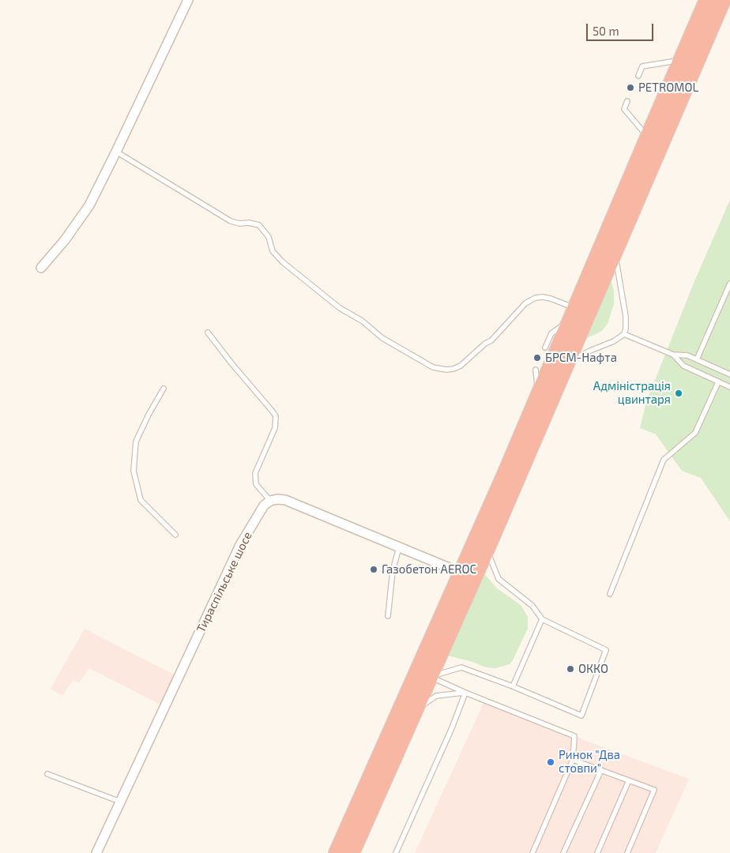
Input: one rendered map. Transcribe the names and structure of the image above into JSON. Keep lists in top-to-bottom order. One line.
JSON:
{"streets":{"street":["Тираспільське шосе"]},"places":["PETROMOL","БРСМ-Нафта","Адміністрація цвинтаря","Газобетон AEROC","ОККО","Ринок \"Два стовпи\""],"scale_bar":"50 m"}
